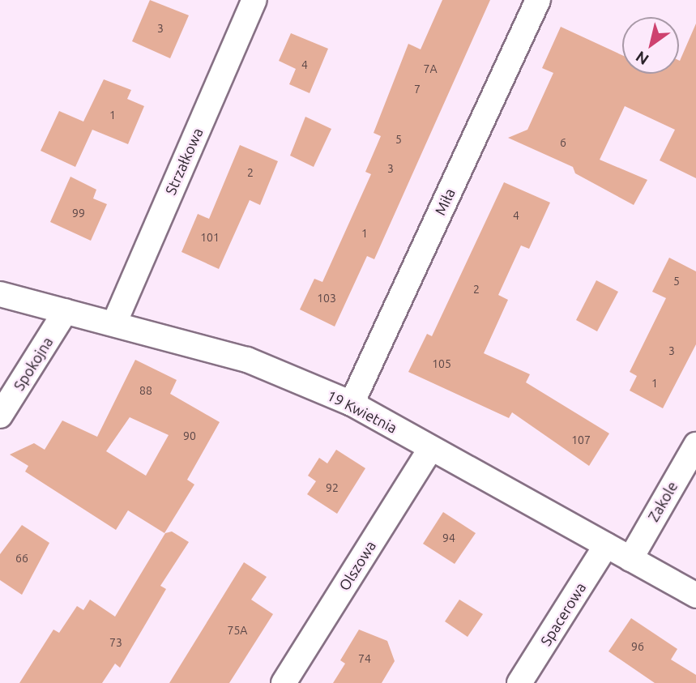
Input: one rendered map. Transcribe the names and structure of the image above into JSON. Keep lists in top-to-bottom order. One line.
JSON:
{"streets":{"street":["Strzałkowa","Miła","Spokojna","19 Kwietnia","Zakole","Olszowa","Spacerowa"]},"crossings":[["Strzałkowa","19 Kwietnia"],["Miła","19 Kwietnia"],["Spokojna","19 Kwietnia"],["19 Kwietnia","Zakole"],["19 Kwietnia","Olszowa"],["19 Kwietnia","Spacerowa"]],"house_numbers":["3","4","7A","7","1","5","6","3","2","99","4","1","101","5","2","103","3","105","1","88","90","107","92","94","66","75A","73","96","74"],"north":"bottom left"}
